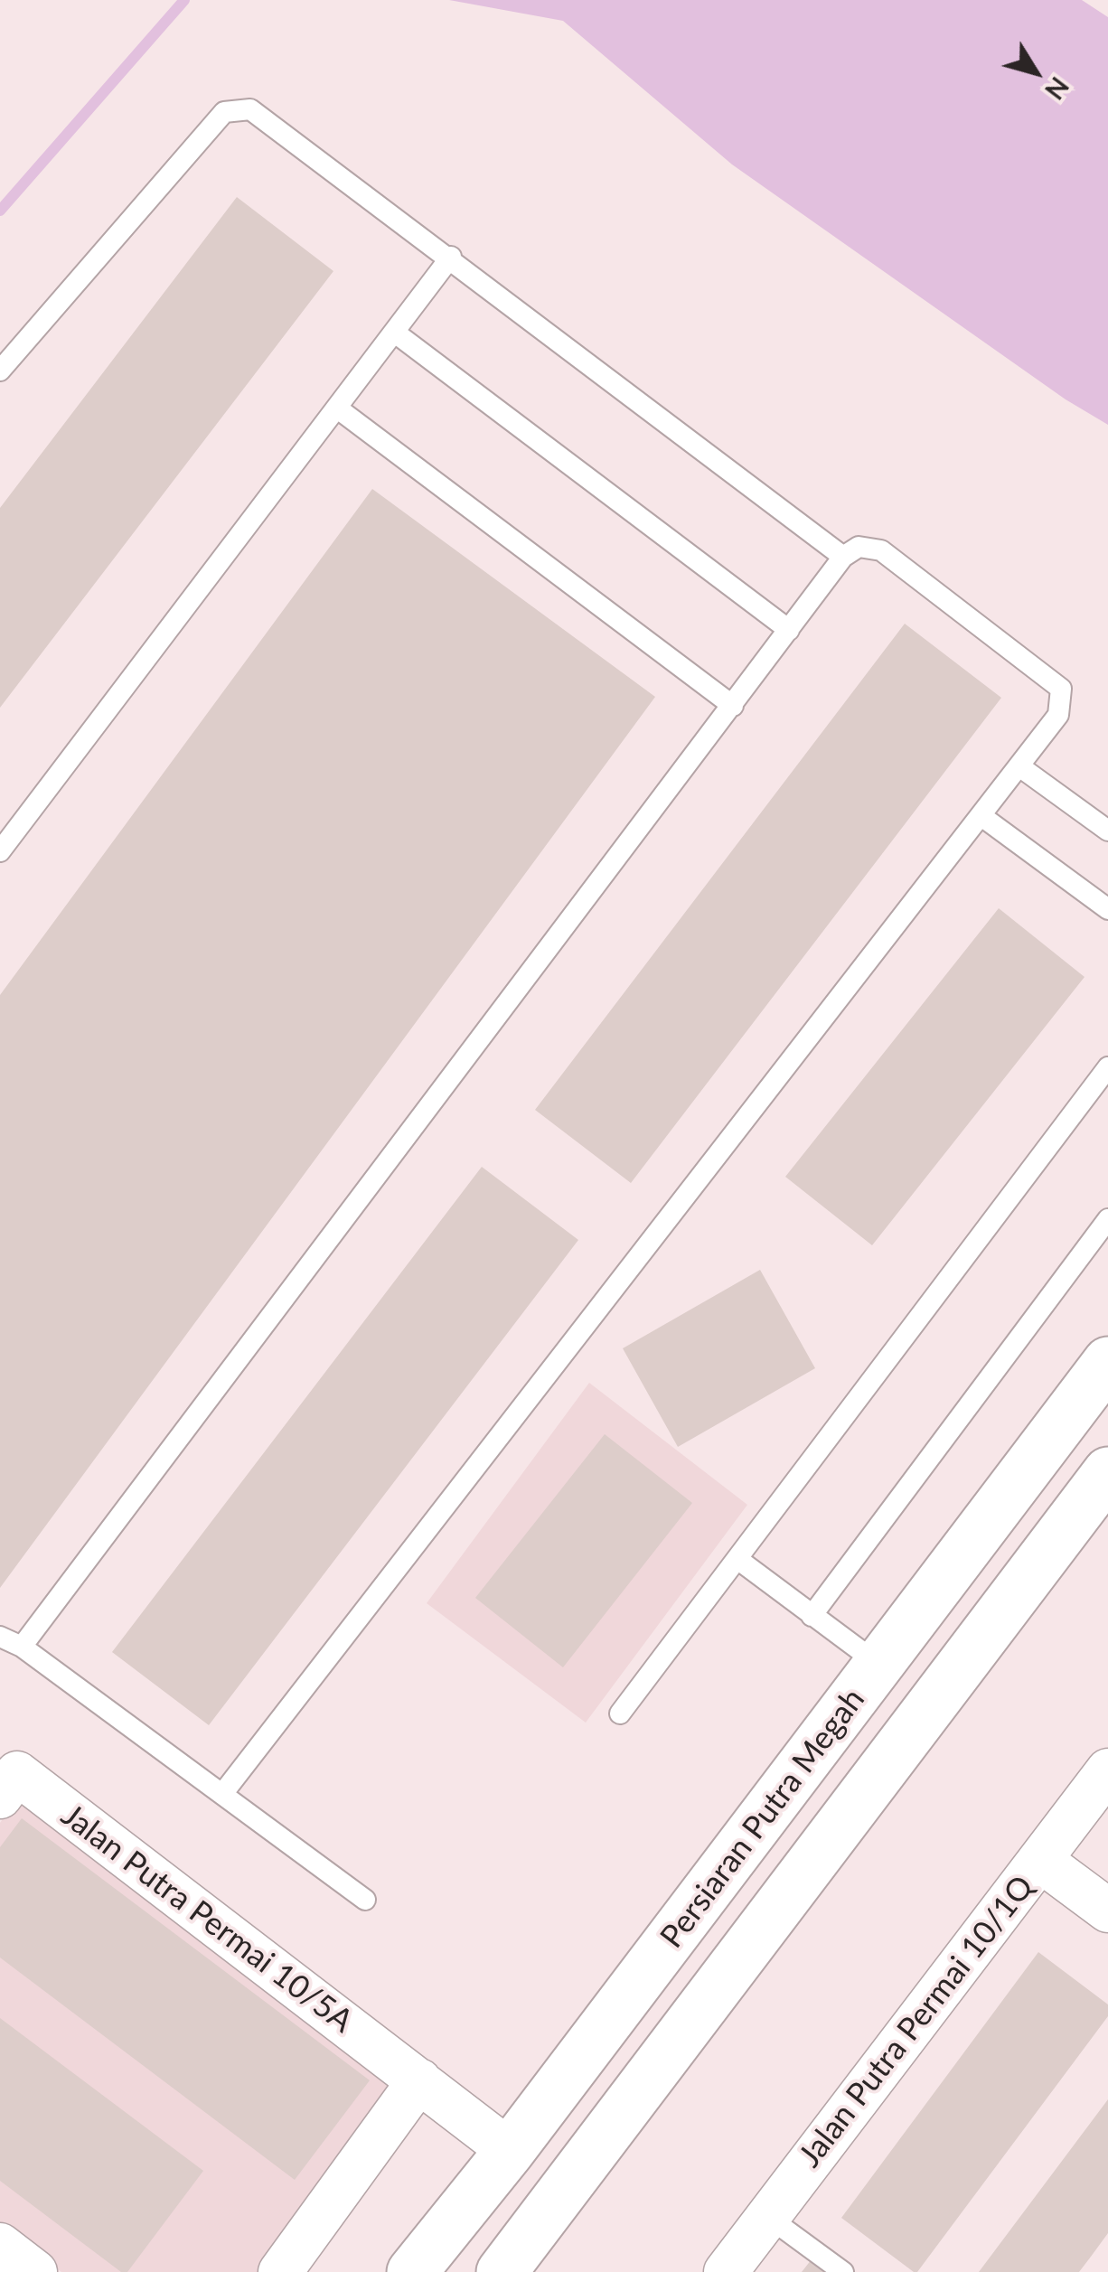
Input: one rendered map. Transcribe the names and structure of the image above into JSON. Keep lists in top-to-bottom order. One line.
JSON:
{"streets":{"street":["Persiaran Putra Megah","Jalan Putra Permai 10/5A","Jalan Putra Permai 10/1Q"]},"crossings":[["Persiaran Putra Megah","Jalan Putra Permai 10/5A"]],"north":"bottom right"}
